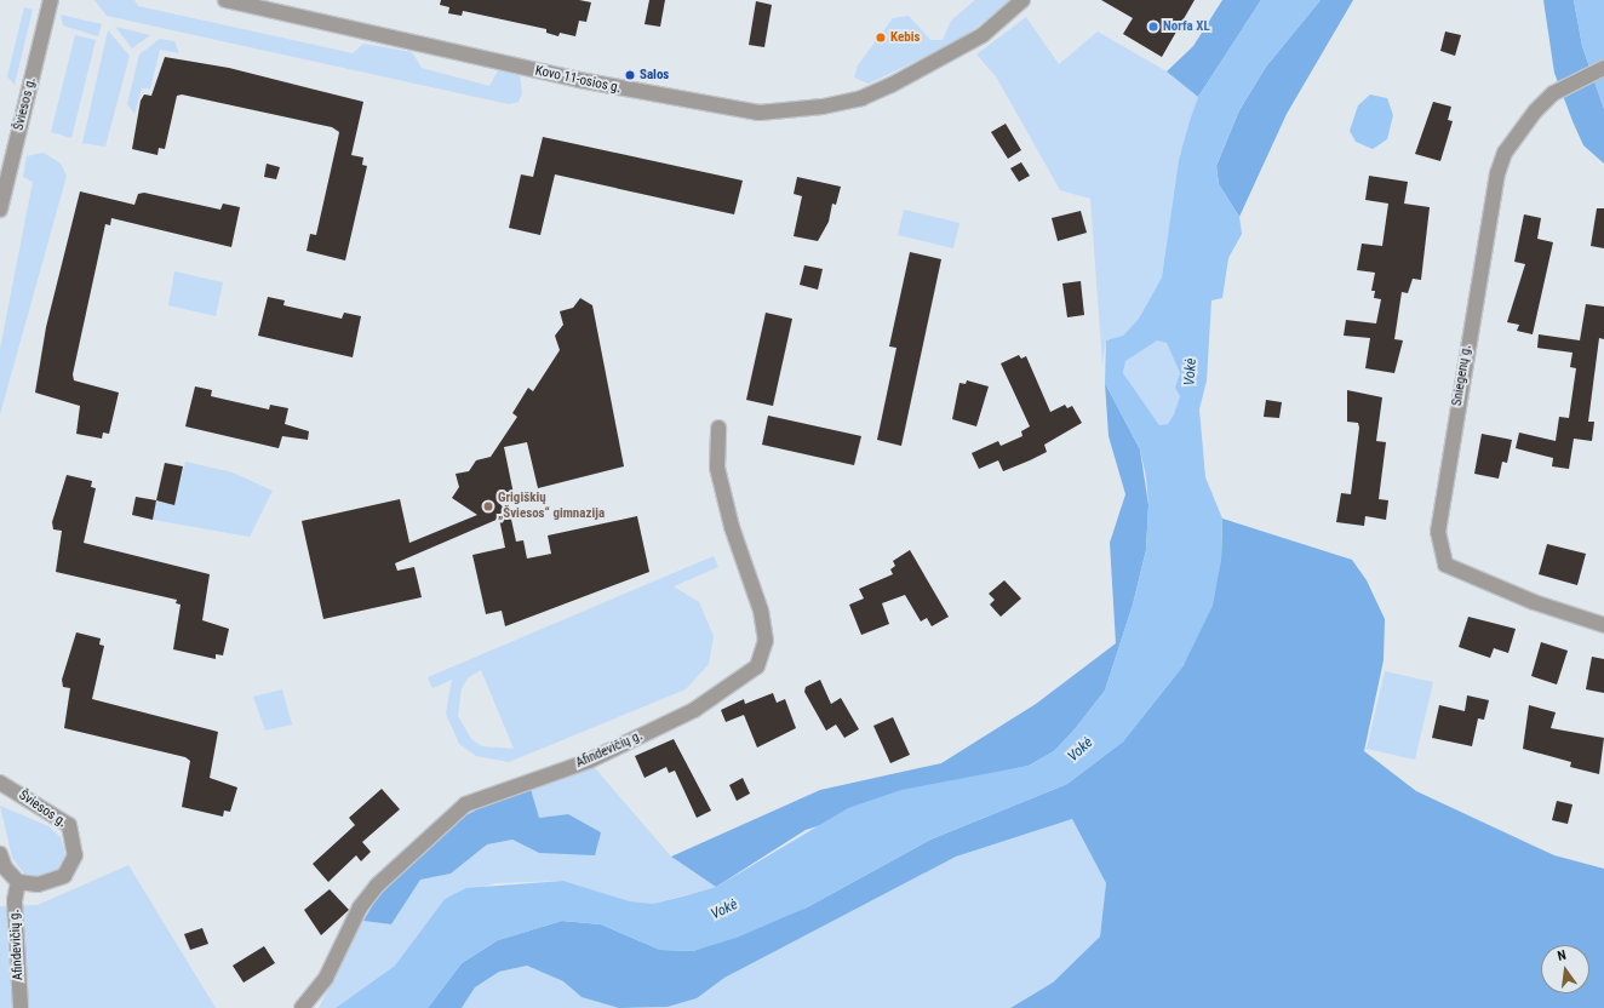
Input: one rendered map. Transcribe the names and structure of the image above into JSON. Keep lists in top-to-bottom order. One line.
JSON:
{"streets":{"street":["Kovo 11-osios g.","Šviesos g.","Sniegenų g.","Afindevičių g."]},"crossings":[["Šviesos g.","Afindevičių g."]],"water":["Vokė"],"places":["Norfa XL","Kebis","Salos","Grigiškių „Šviesos“ gimnazija"],"north":"top"}
